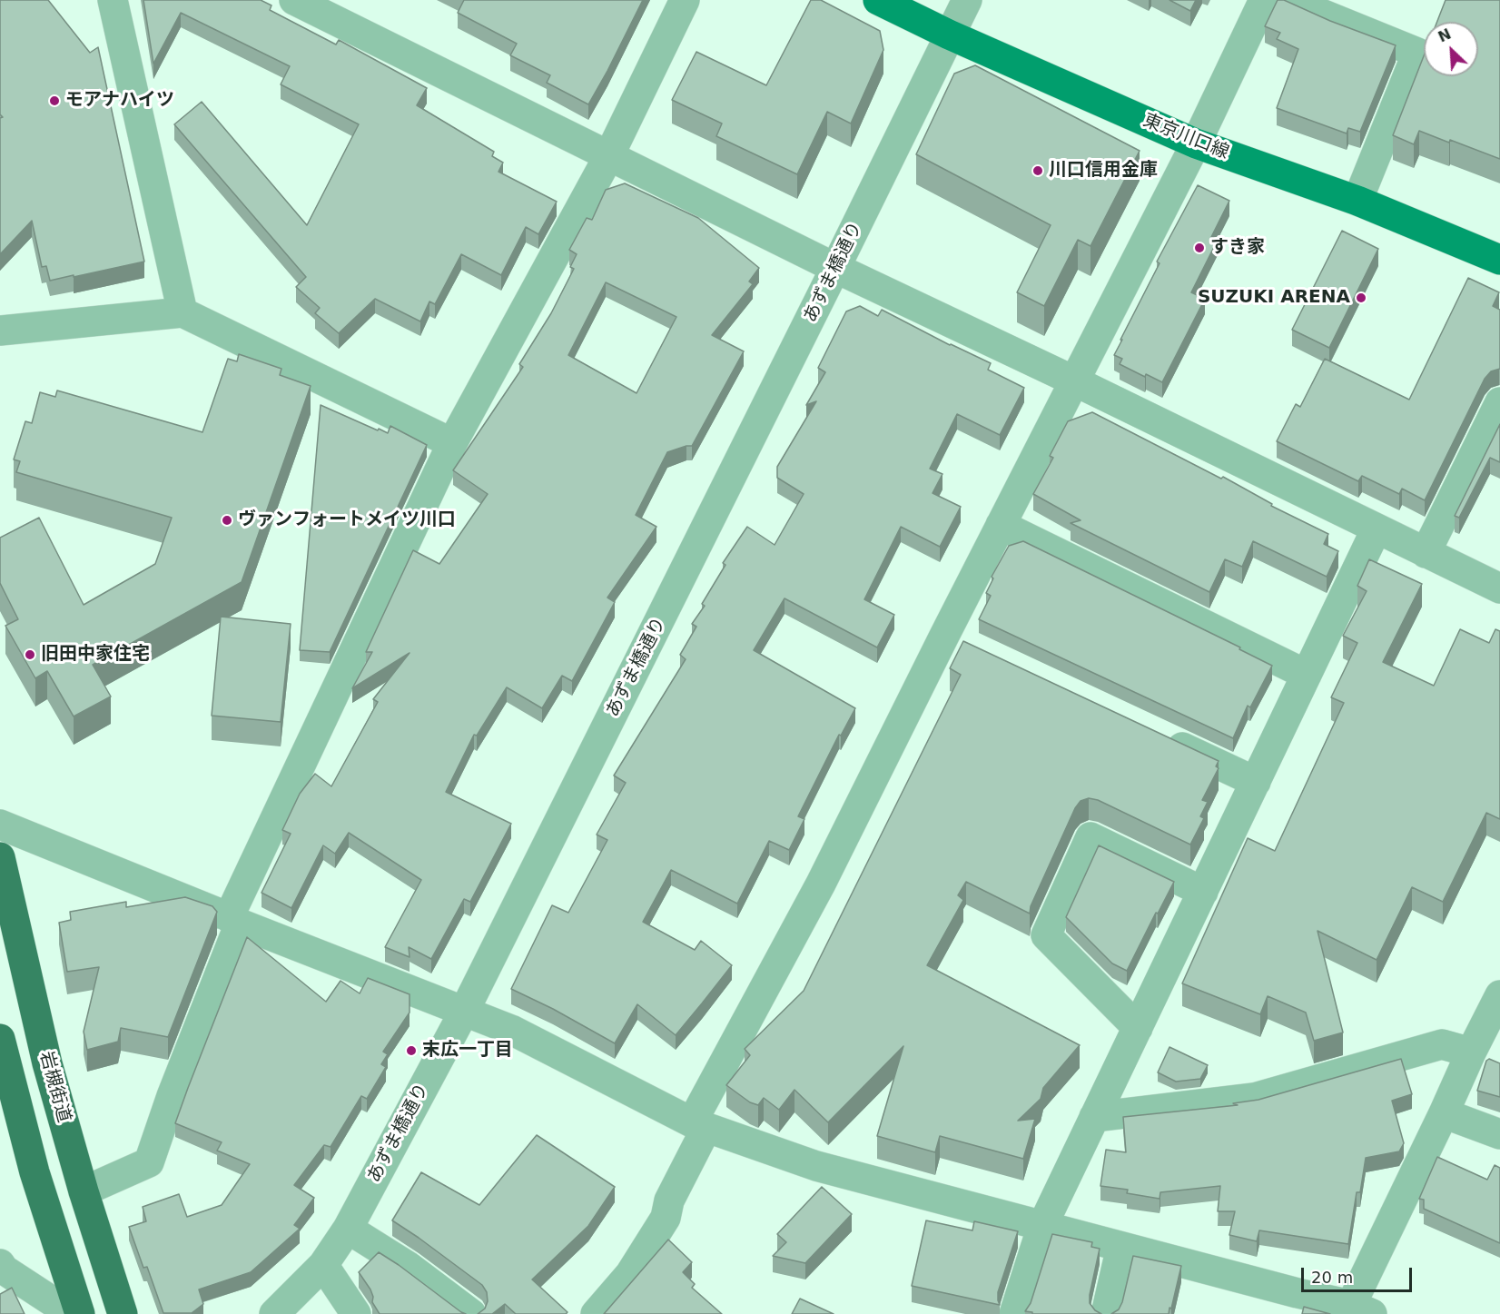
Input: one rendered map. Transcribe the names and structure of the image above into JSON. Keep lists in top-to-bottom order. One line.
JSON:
{"streets":{"highway":["岩槻街道"],"main road":["東京川口線"],"street":["あずま橋通り"]},"crossings":[["東京川口線","あずま橋通り"]],"places":["モアナハイツ","川口信用金庫","すき家","SUZUKI ARENA","ヴァンフォートメイツ川口","旧田中家住宅","末広一丁目"],"scale_bar":"20 m","north":"top left"}
